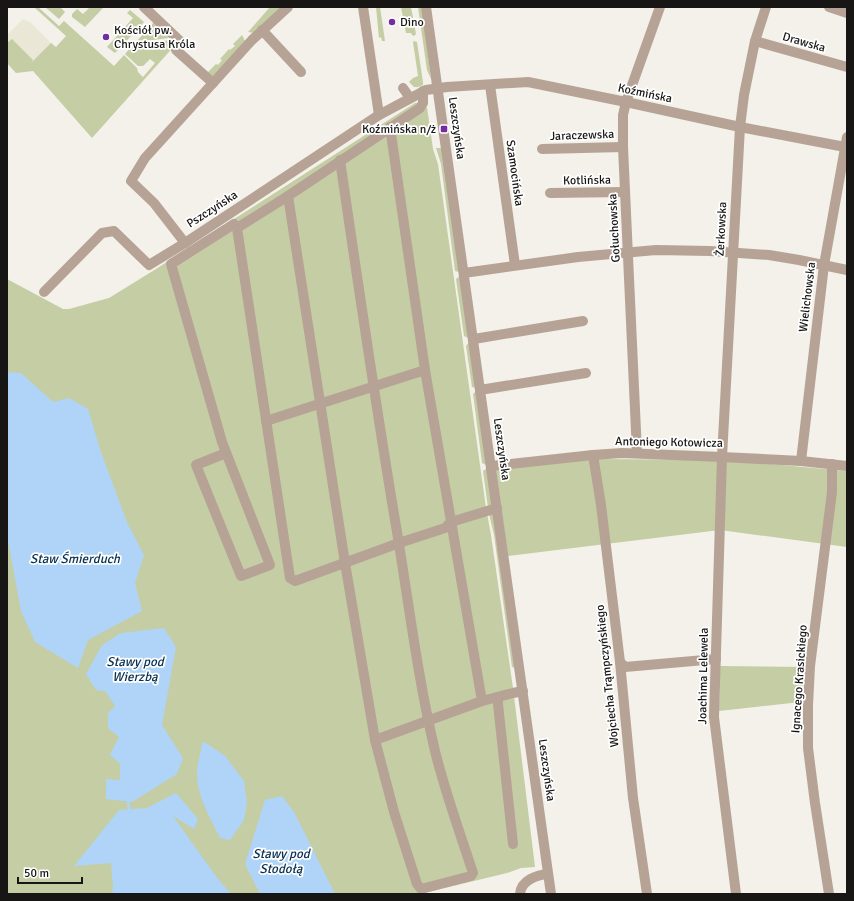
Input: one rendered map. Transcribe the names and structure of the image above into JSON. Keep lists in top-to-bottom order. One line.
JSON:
{"streets":{"street":["Drawska","Koźmińska","Leszczyńska","Jaraczewska","Szamocińska","Kotlińska","Pszczyńska","Gołuchowska","Żerkowska","Wielichowska","Antoniego Kotowicza","Wojciecha Trąmpczyńskiego","Joachima Lelewela","Ignacego Krasickiego"]},"crossings":[["Drawska","Żerkowska"],["Koźmińska","Leszczyńska"],["Koźmińska","Szamocińska"],["Koźmińska","Pszczyńska"],["Koźmińska","Gołuchowska"],["Koźmińska","Żerkowska"],["Koźmińska","Wielichowska"],["Leszczyńska","Pszczyńska"],["Leszczyńska","Antoniego Kotowicza"],["Jaraczewska","Gołuchowska"],["Kotlińska","Gołuchowska"],["Gołuchowska","Antoniego Kotowicza"],["Żerkowska","Antoniego Kotowicza"],["Żerkowska","Joachima Lelewela"],["Wielichowska","Antoniego Kotowicza"],["Antoniego Kotowicza","Wojciecha Trąmpczyńskiego"],["Antoniego Kotowicza","Joachima Lelewela"],["Antoniego Kotowicza","Ignacego Krasickiego"]],"water":["Staw Śmierduch","Stawy pod Wierzbą","Stawy pod Stodołą"],"places":{"other":["Dino","Kościół pw. Chrystusa Króla"],"transit":["Koźmińska n/ż"]},"scale_bar":"50 m"}
